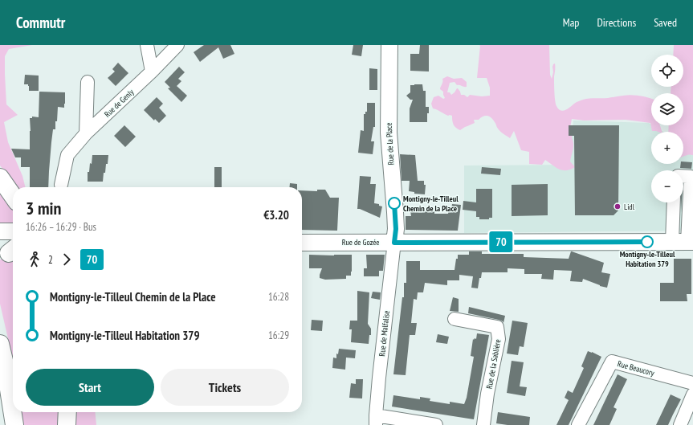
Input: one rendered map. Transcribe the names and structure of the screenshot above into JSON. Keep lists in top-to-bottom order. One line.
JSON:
{"streets":{"main road":["Rue de la Place","Rue de Gozée"],"street":["Rue de Genly","Rue de Malfalise","Rue de la Sablière","Rue Beaucory"]},"crossings":[["Rue de la Place","Rue de Gozée"],["Rue de la Place","Rue de Malfalise"],["Rue de Gozée","Rue de Malfalise"]],"places":["Montigny-le-Tilleul Chemin de la Place","Lidl","Montigny-le-Tilleul Habitation 379"],"lines":["bus line 70"],"page":{"header":"Commutr","nav":["Map","Directions","Saved"],"on_map":"70","map_buttons":["+","−"],"heading":["3 min","16:26 – 16:29 · Bus","€3.20"],"legs":["2","70"],"list":[{"name":"Montigny-le-Tilleul Chemin de la Place","value":"16:28"},{"name":"Montigny-le-Tilleul Habitation 379","value":"16:29"}],"buttons":["Start","Tickets"]}}
